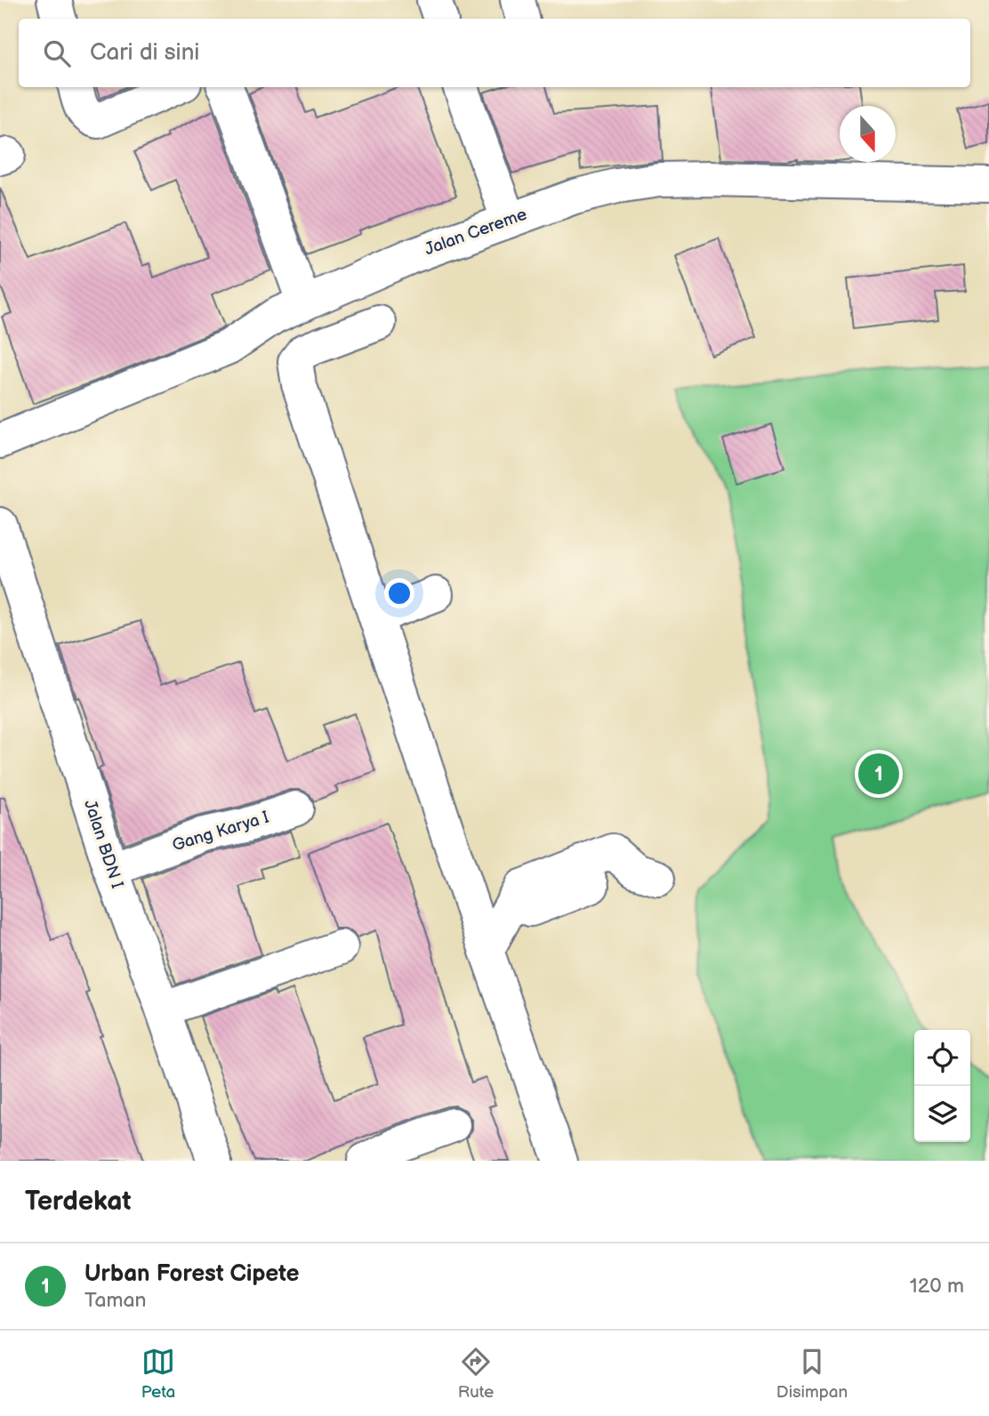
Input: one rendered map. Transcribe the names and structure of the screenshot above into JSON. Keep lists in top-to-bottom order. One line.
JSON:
{"streets":{"street":["Jalan Cereme","Gang Karya I","Jalan BDN I"]},"crossings":[["Gang Karya I","Jalan BDN I"]],"north":"bottom","page":{"search":"Cari di sini","pins":"1","heading":"Terdekat","list":[{"mark":"1","name":"Urban Forest Cipete","note":"Taman","value":"120 m"}],"nav":["Peta","Rute","Disimpan"]}}
